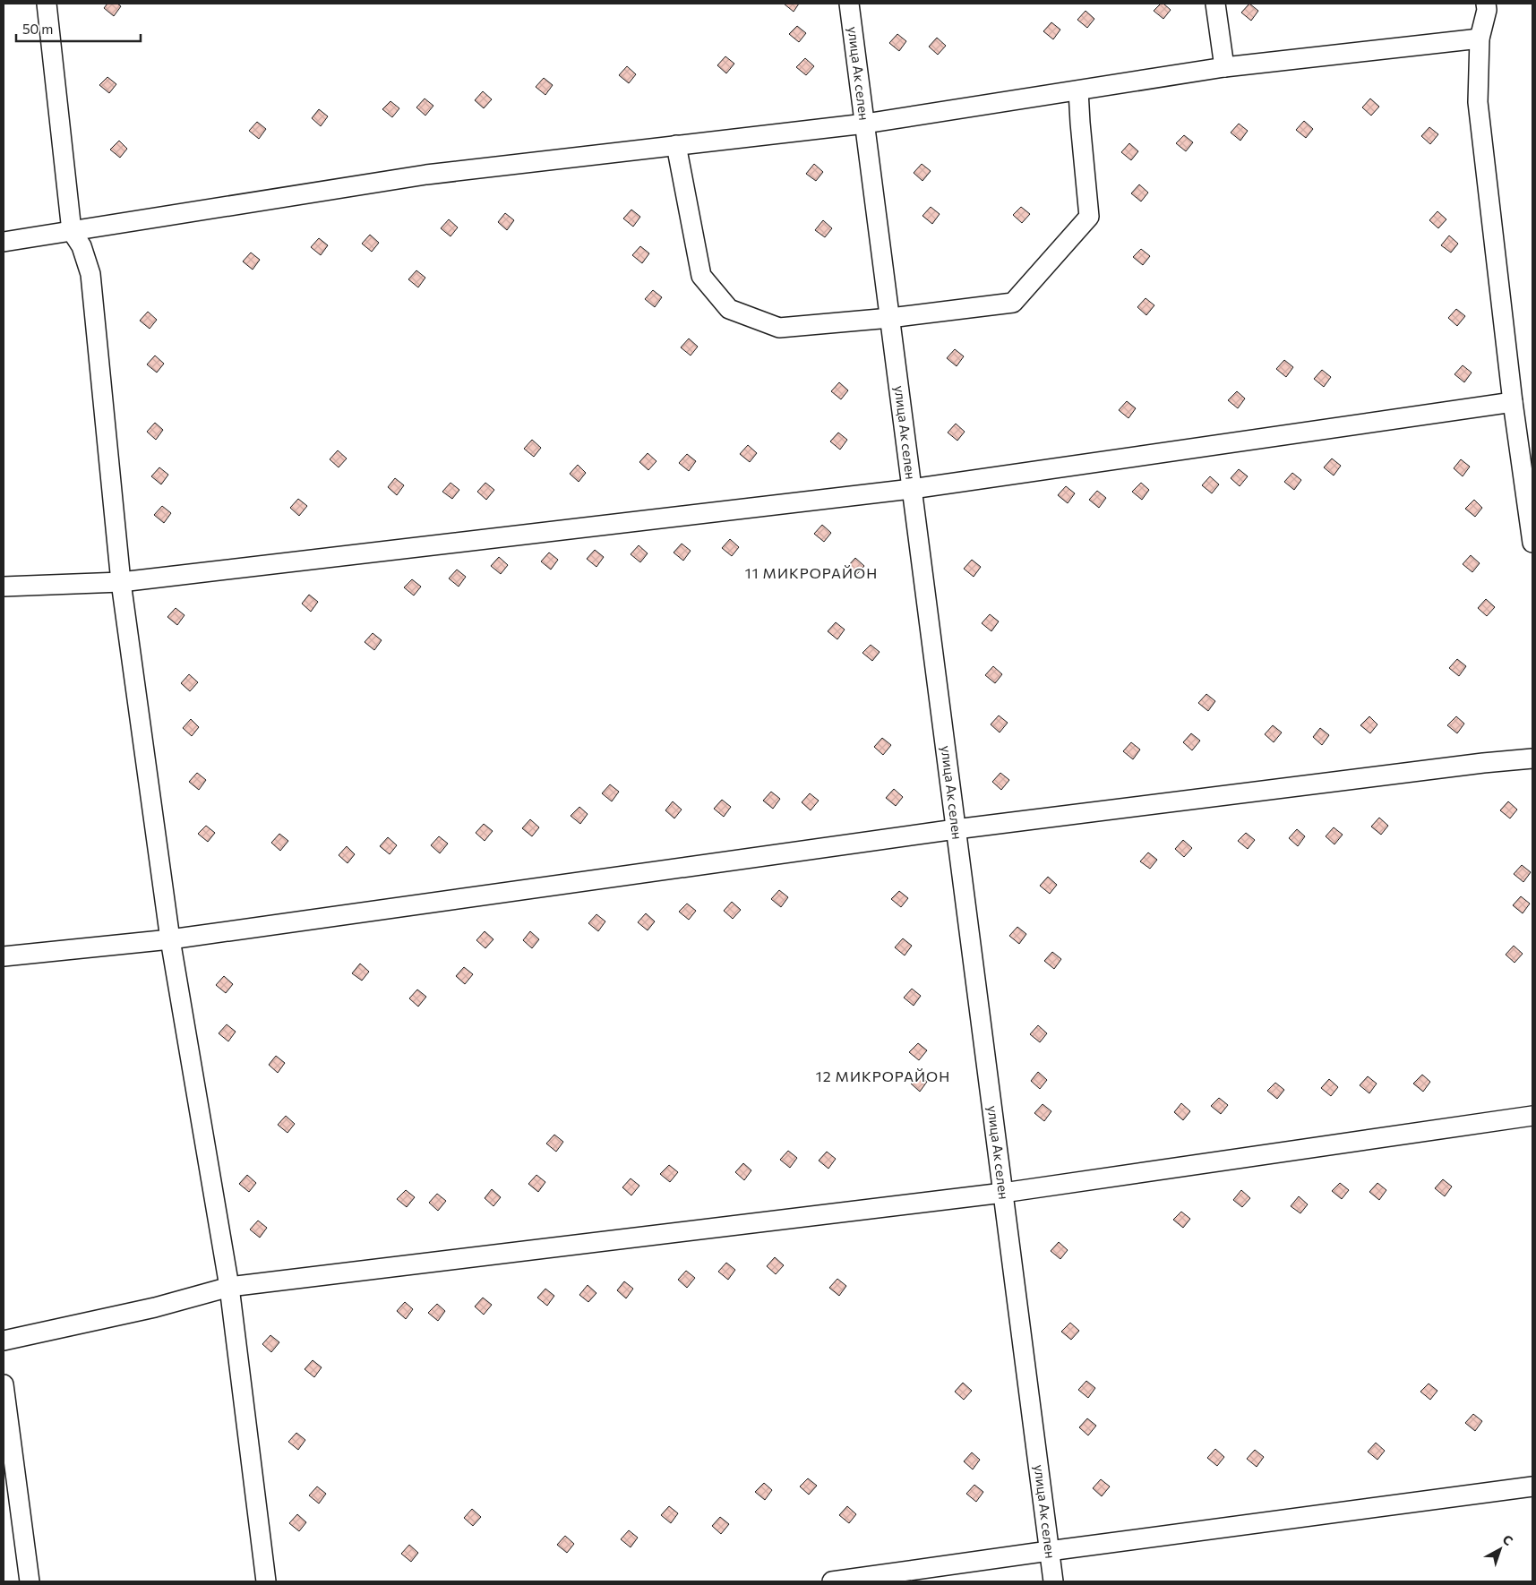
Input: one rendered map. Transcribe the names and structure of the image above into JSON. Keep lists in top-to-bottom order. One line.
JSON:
{"streets":{"street":["улица Ак селен"]},"districts":["11 МИКРОРАЙОН","12 МИКРОРАЙОН"],"scale_bar":"50 m","north":"top right"}
